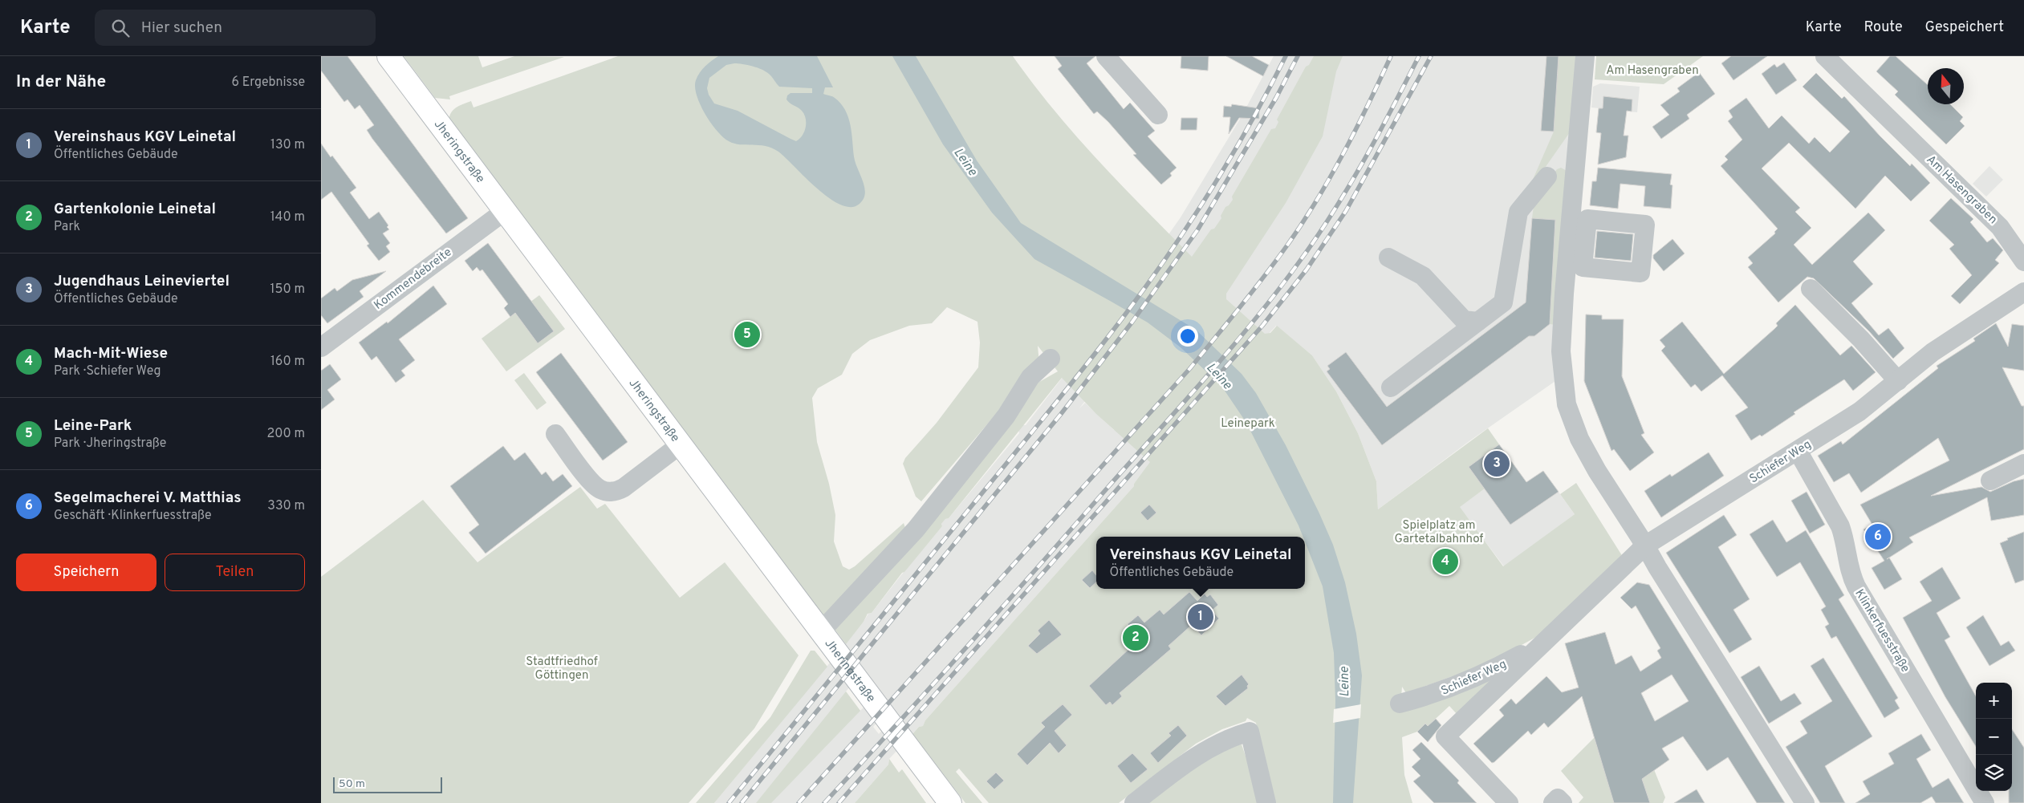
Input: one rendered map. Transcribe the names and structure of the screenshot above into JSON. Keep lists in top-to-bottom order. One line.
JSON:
{"streets":{"main road":["Jheringstraße"],"street":["Am Hasengraben","Kommendebreite","Schiefer Weg","Klinkerfuesstraße"]},"crossings":[["Jheringstraße","Kommendebreite"],["Schiefer Weg","Klinkerfuesstraße"]],"water":["Leine"],"parks":["Am Hasengraben","Leinepark","Spielplatz am Gartetalbahnhof","Stadtfriedhof Göttingen"],"scale_bar":"50 m","north":"top","page":{"header":"Karte","search":"Hier suchen","nav":["Karte","Route","Gespeichert"],"heading":["In der Nähe","6 Ergebnisse"],"list":[{"mark":"1","name":"Vereinshaus KGV Leinetal","note":"Öffentliches Gebäude","value":"130 m"},{"mark":"2","name":"Gartenkolonie Leinetal","note":"Park","value":"140 m"},{"mark":"3","name":"Jugendhaus Leineviertel","note":"Öffentliches Gebäude","value":"150 m"},{"mark":"4","name":"Mach-Mit-Wiese","note":"Park · Schiefer Weg","value":"160 m"},{"mark":"5","name":"Leine-Park","note":"Park · Jheringstraße","value":"200 m"},{"mark":"6","name":"Segelmacherei V. Matthias","note":"Geschäft · Klinkerfuesstraße","value":"330 m"}],"pins":["5","3","6","4","1","2"],"popup":["Vereinshaus KGV Leinetal","Öffentliches Gebäude"],"buttons":["Speichern","Teilen"],"map_buttons":["+","−"],"scale":"50 m"}}
